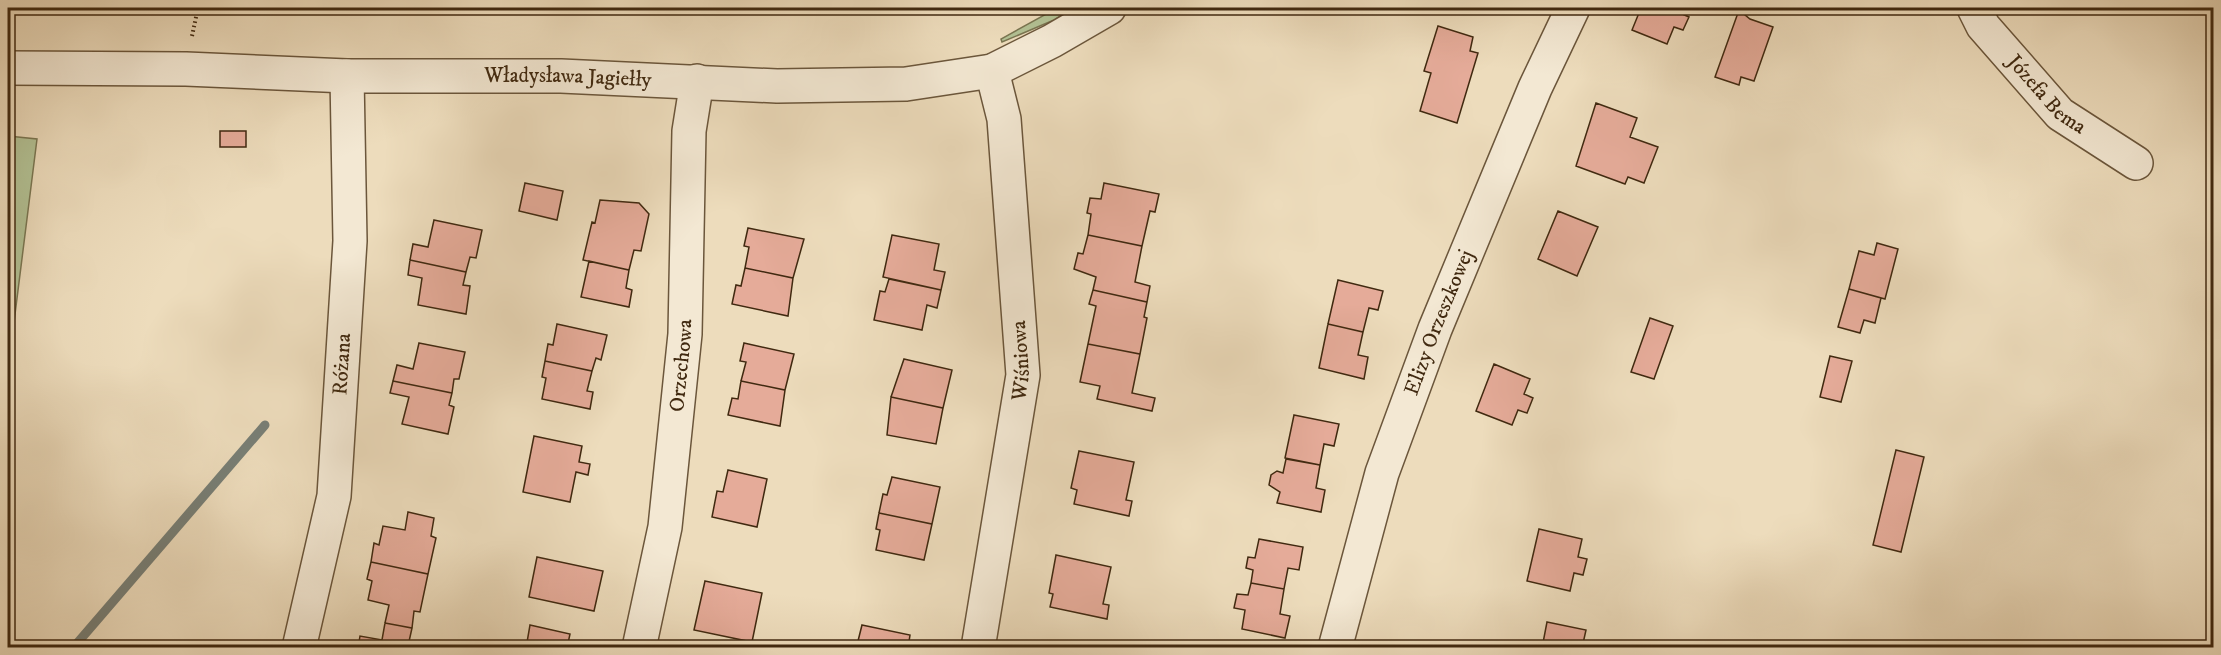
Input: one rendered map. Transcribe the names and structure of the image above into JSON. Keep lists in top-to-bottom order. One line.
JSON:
{"streets":{"street":["Władysława Jagiełły","Józefa Bema","Elizy Orzeszkowej","Wiśniowa","Różana","Orzechowa"]},"crossings":[["Władysława Jagiełły","Wiśniowa"],["Władysława Jagiełły","Różana"],["Władysława Jagiełły","Orzechowa"]]}
